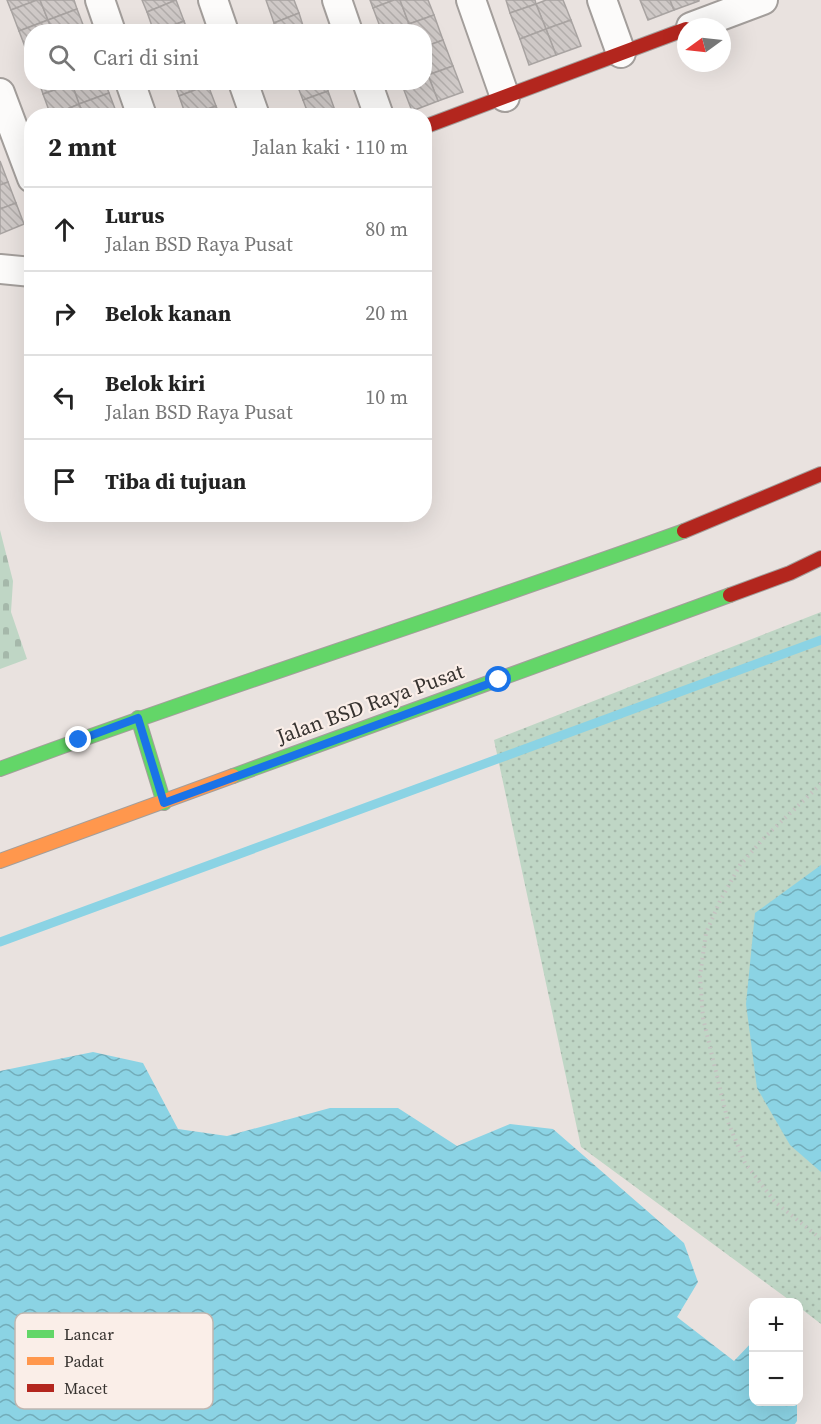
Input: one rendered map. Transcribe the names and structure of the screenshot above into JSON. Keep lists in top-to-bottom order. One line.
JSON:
{"streets":{"main road":["Jalan BSD Raya Pusat"]},"legend":["Lancar","Padat","Macet"],"north":"left","page":{"search":"Cari di sini","heading":["2 mnt","Jalan kaki · 110 m"],"list":[["Lurus","Jalan BSD Raya Pusat","80 m"],["Belok kanan","20 m"],["Belok kiri","Jalan BSD Raya Pusat","10 m"],"Tiba di tujuan"],"map_buttons":["+","−"]}}
